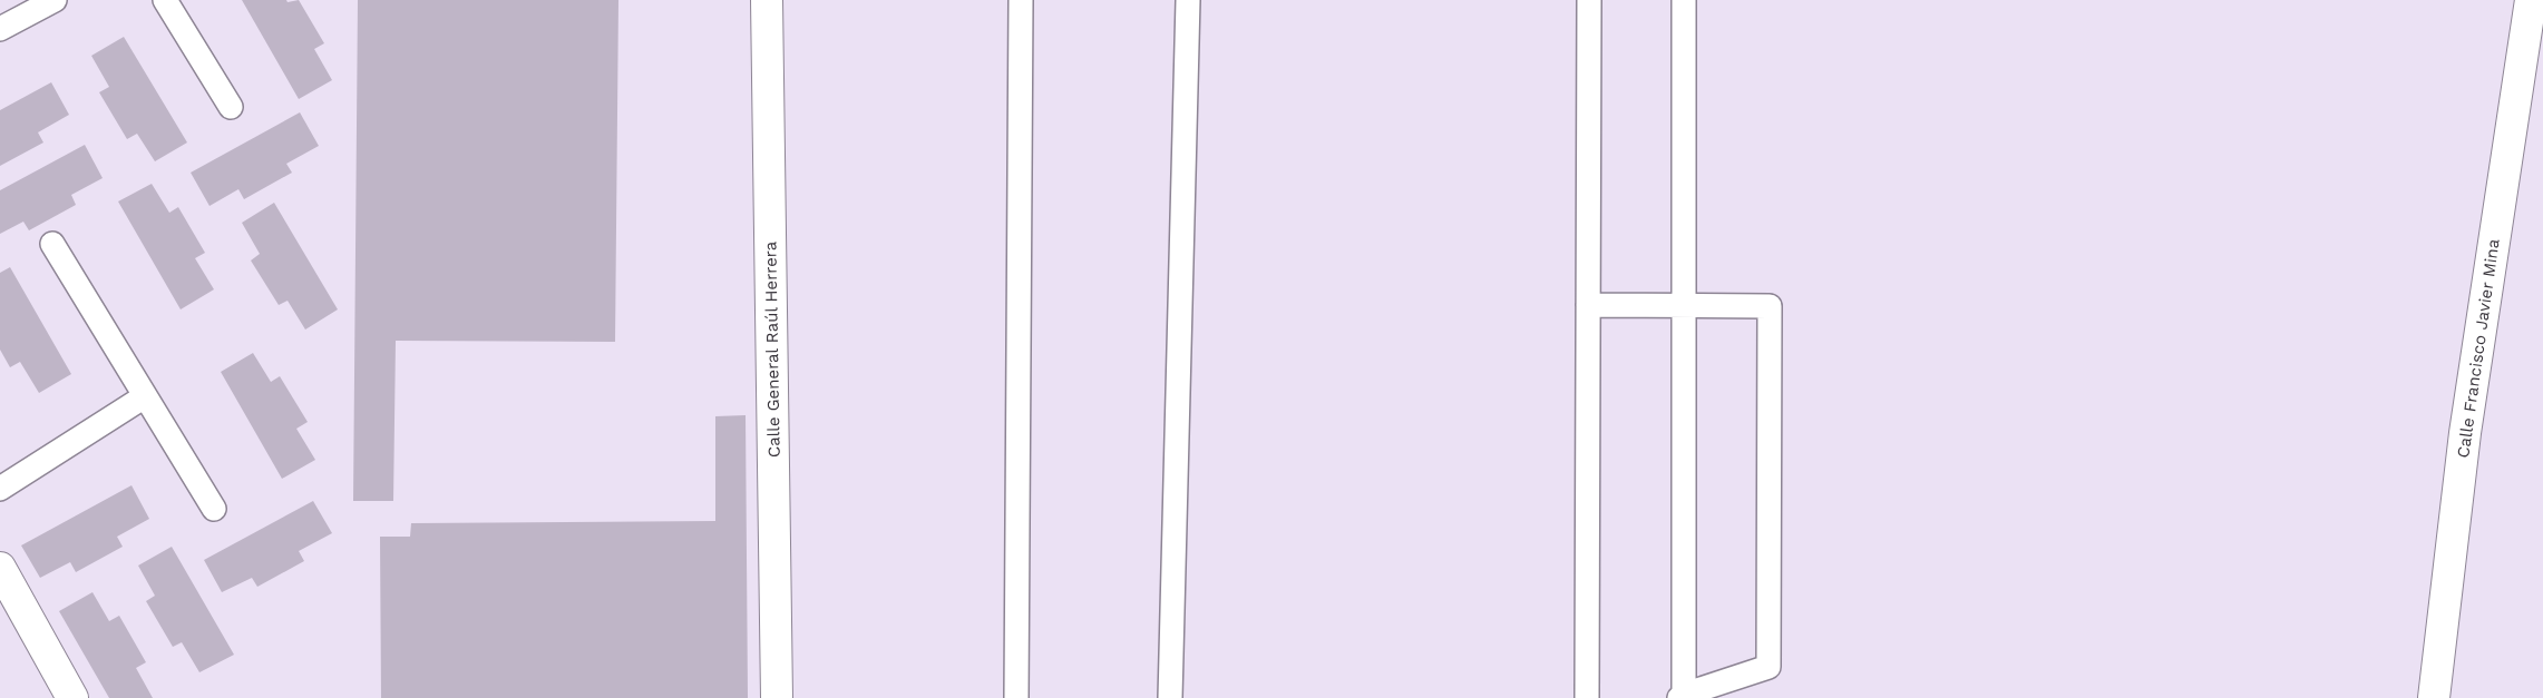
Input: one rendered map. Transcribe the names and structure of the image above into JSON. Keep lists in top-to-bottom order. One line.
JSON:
{"streets":{"street":["Calle Francisco Javier Mina","Calle General Raúl Herrera"]}}
